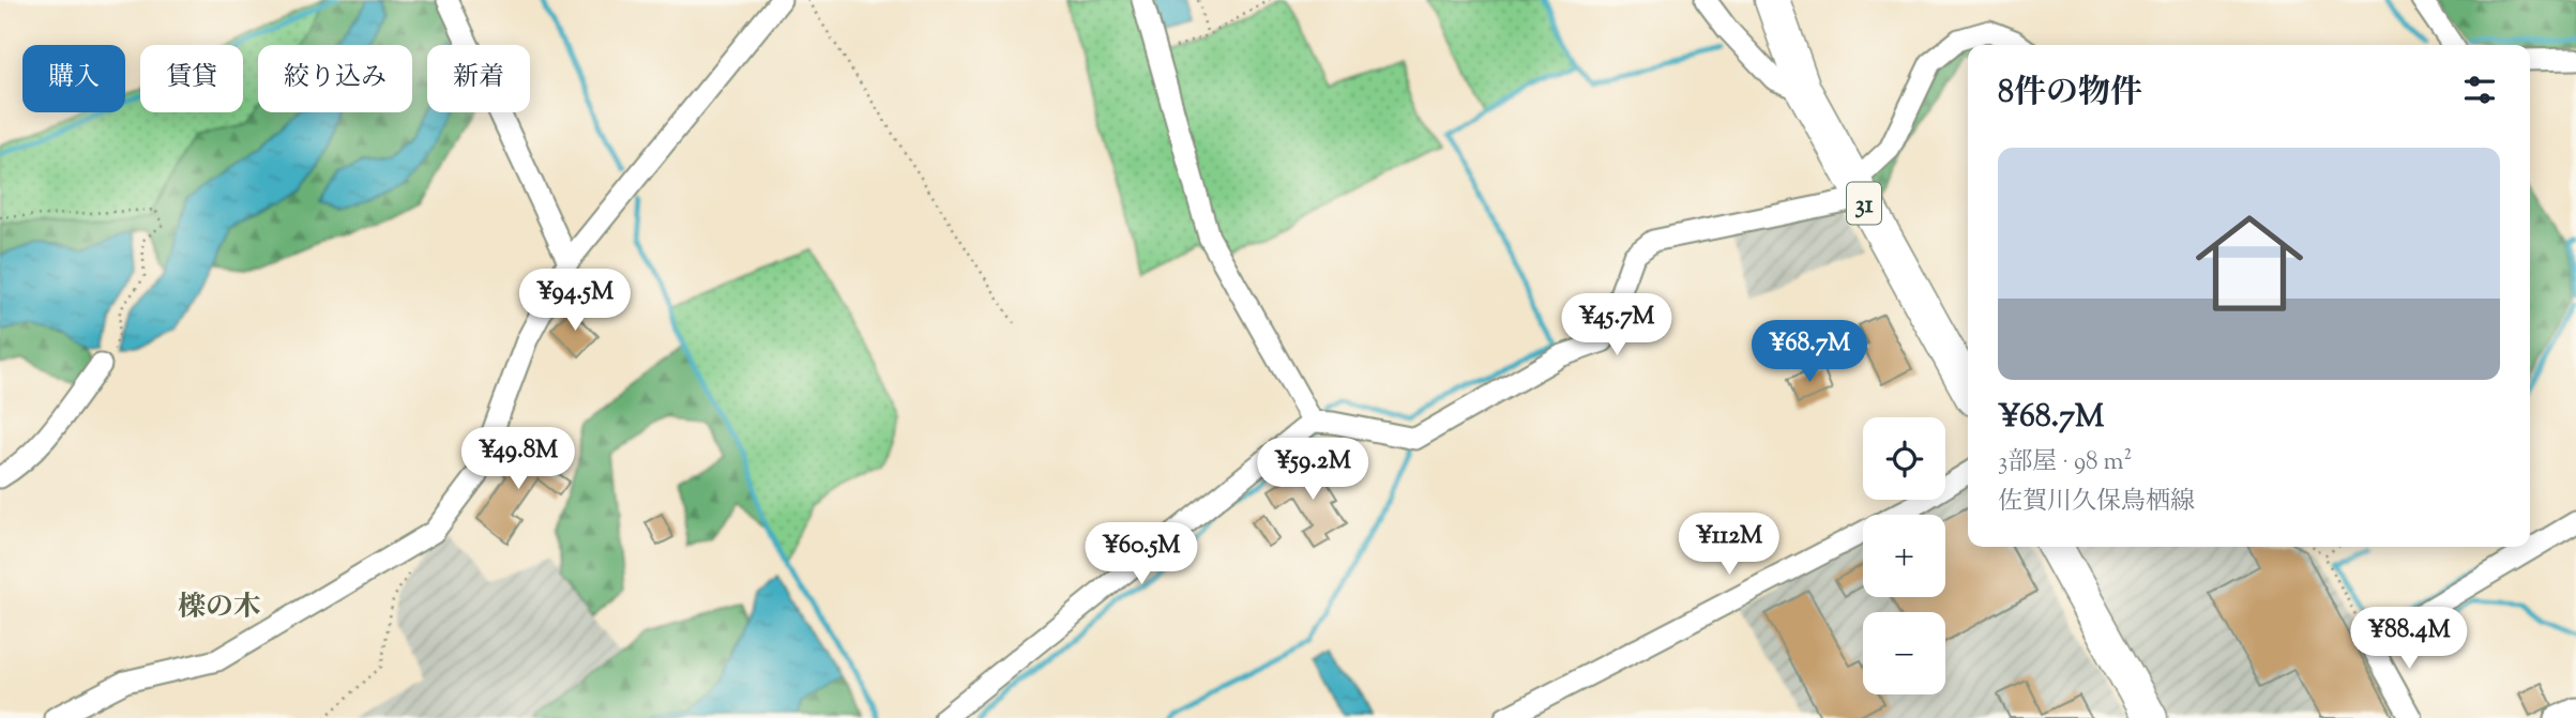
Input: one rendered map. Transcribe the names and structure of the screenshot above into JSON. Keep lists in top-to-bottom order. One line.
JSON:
{"streets":{"main road":["31"]},"districts":["檪の木"],"page":{"chip":["購入","賃貸","絞り込み","新着"],"heading":"8件の物件","list":[{"name":"¥68.7M","note":"3部屋 · 98 m² · 佐賀川久保鳥栖線"}],"price":["¥94.5M","¥45.7M","¥68.7M","¥49.8M","¥59.2M","¥112M","¥60.5M","¥88.4M"],"map_buttons":["+","−"]}}
